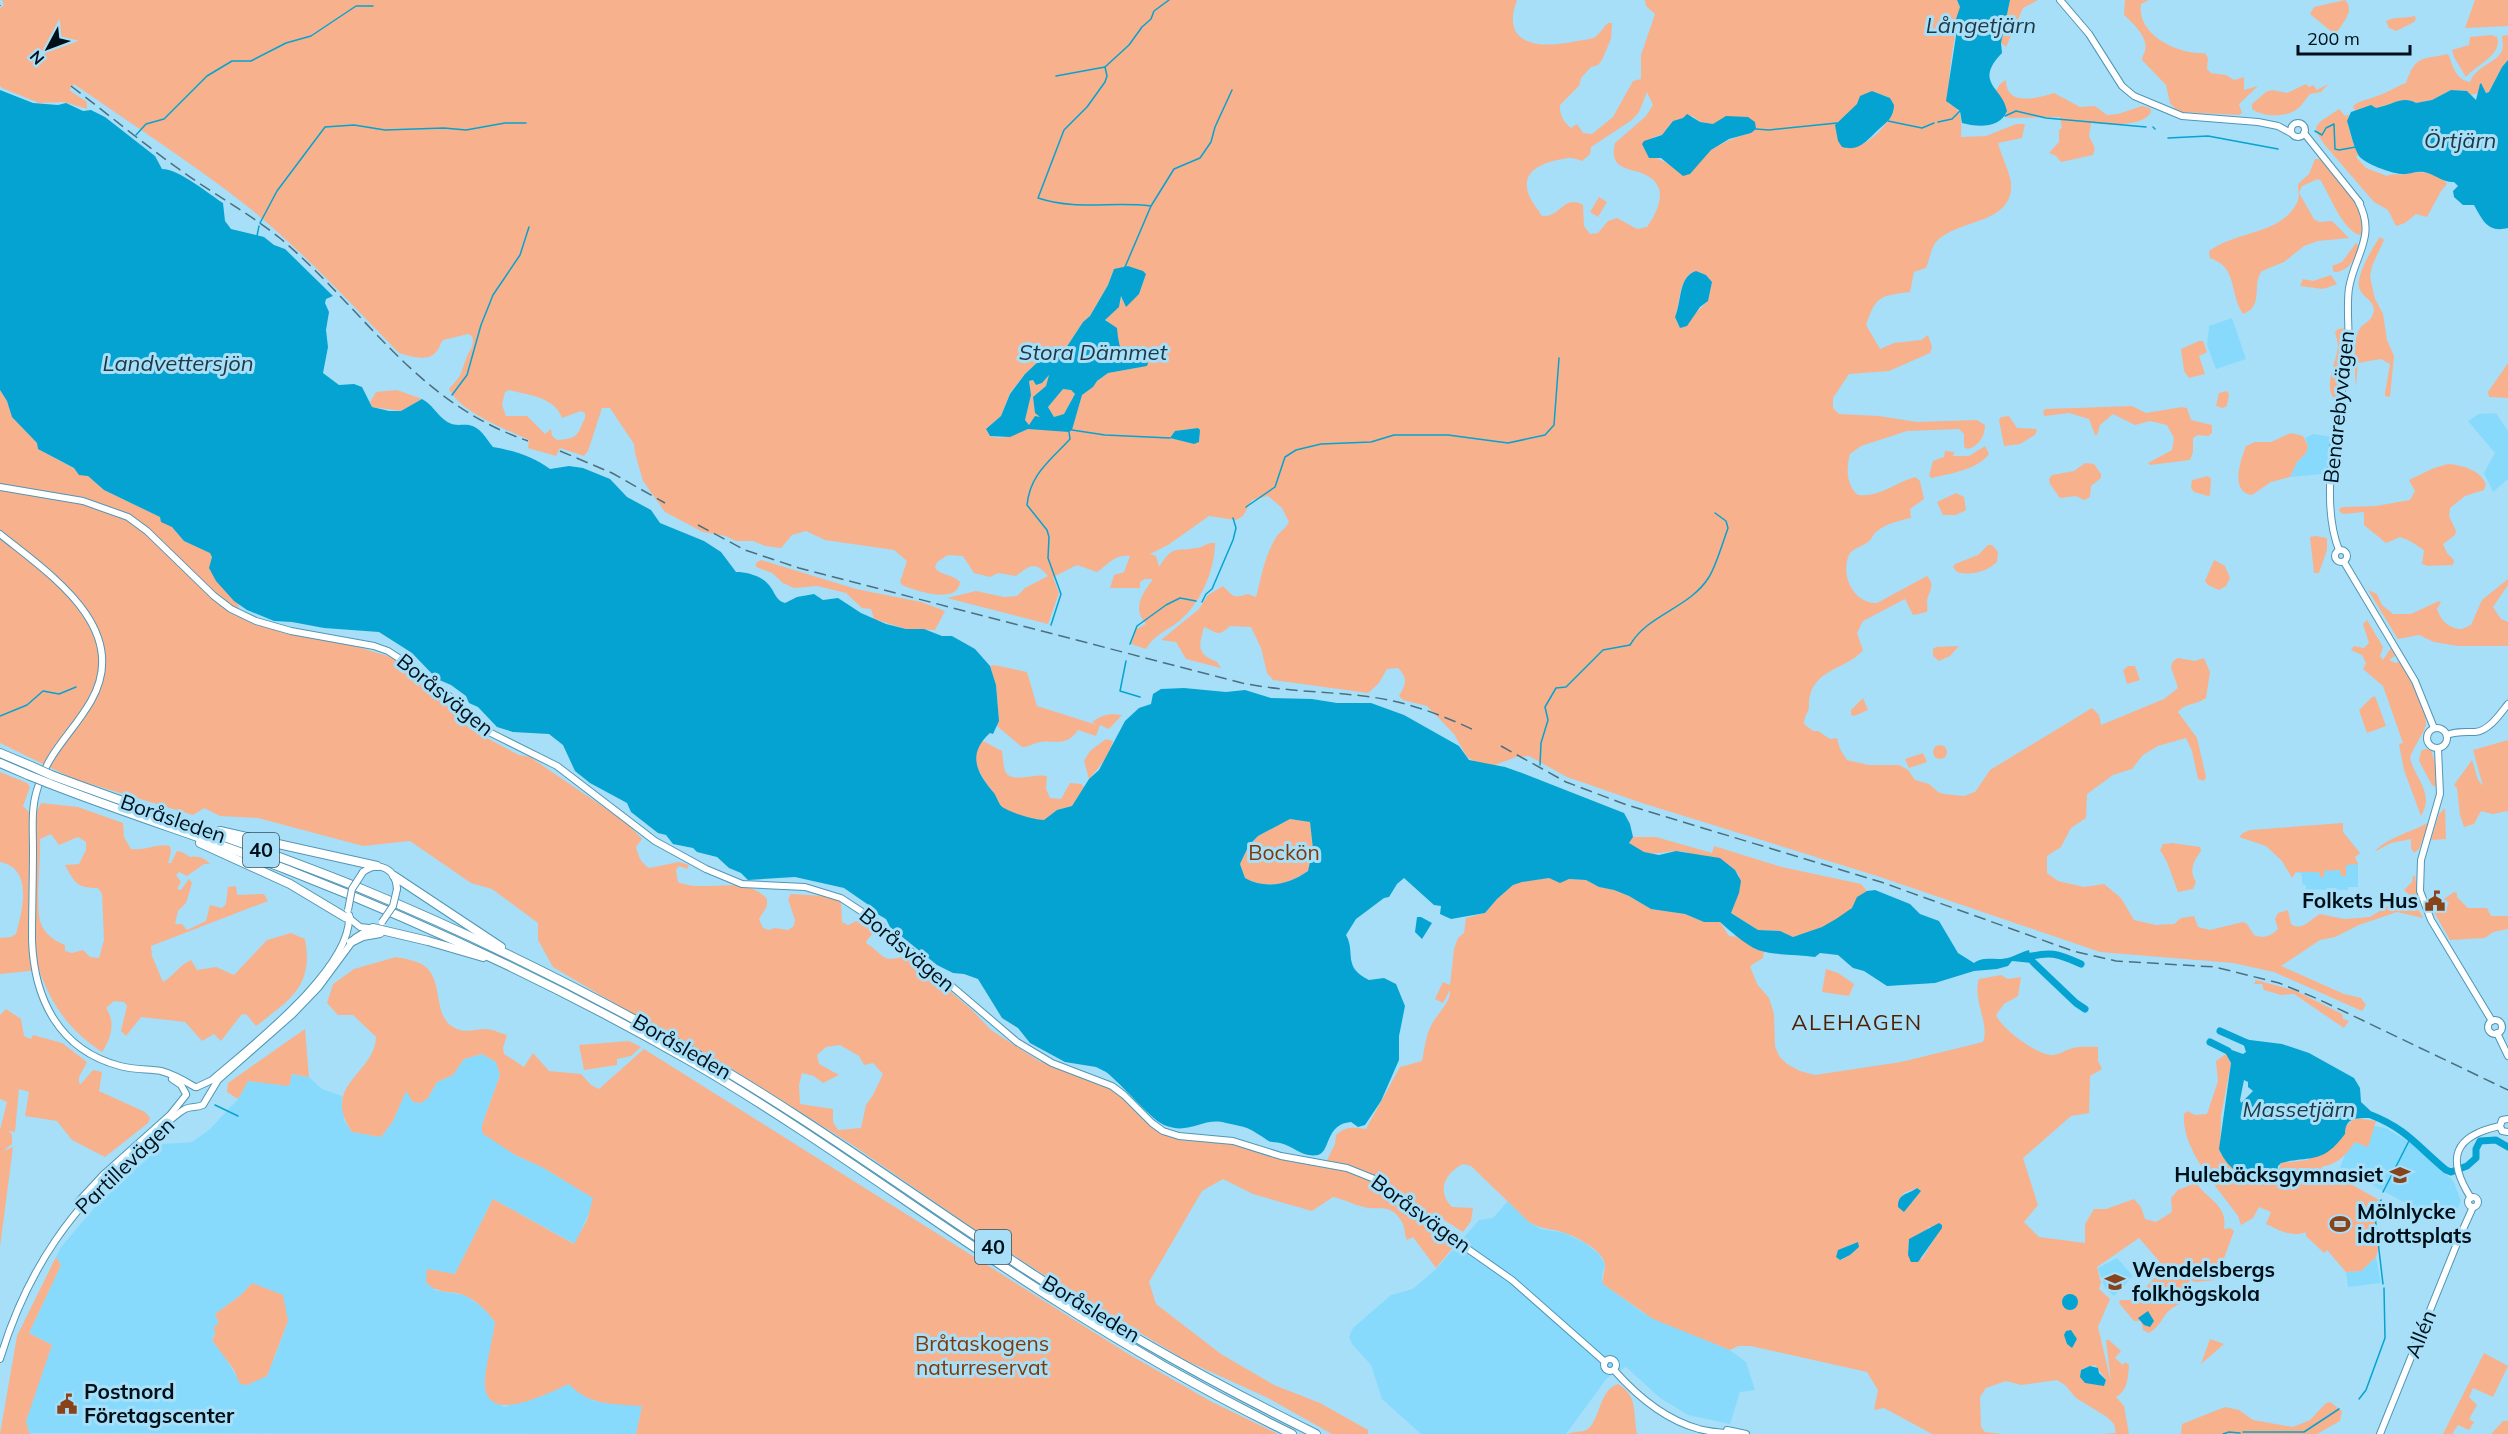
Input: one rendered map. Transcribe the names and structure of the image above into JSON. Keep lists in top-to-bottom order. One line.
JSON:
{"streets":{"highway":["Boråsleden","40"],"street":["Benarebyvägen","Boråsvägen","Partillevägen","Allén"]},"districts":["ALEHAGEN"],"water":["Långetjärn","Örtjärn","Stora Dämmet","Landvettersjön","Massetjärn"],"parks":["Bockön","Bråtaskogens naturreservat"],"places":{"public building":["Folkets Hus","Postnord Företagscenter"],"school or university":["Hulebäcksgymnasiet","Wendelsbergs folkhögskola"],"sports":["Mölnlycke idrottsplats"]},"scale_bar":"200 m","north":"bottom left"}
